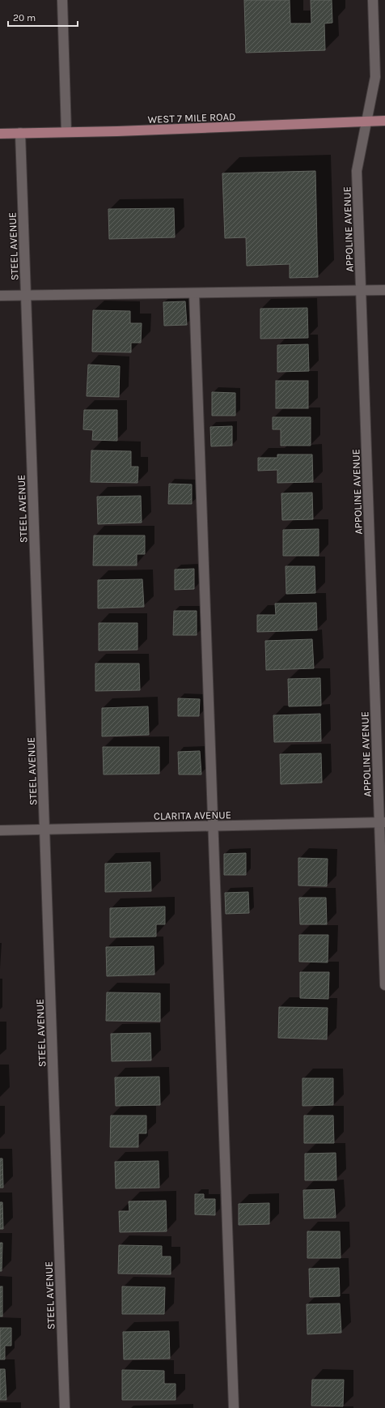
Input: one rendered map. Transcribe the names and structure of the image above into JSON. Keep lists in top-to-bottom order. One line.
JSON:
{"streets":{"main road":["WEST 7 MILE ROAD"],"street":["APPOLINE AVENUE","STEEL AVENUE","CLARITA AVENUE"]},"crossings":[["WEST 7 MILE ROAD","APPOLINE AVENUE"],["WEST 7 MILE ROAD","STEEL AVENUE"],["APPOLINE AVENUE","CLARITA AVENUE"],["STEEL AVENUE","CLARITA AVENUE"]],"scale_bar":"20 m"}
